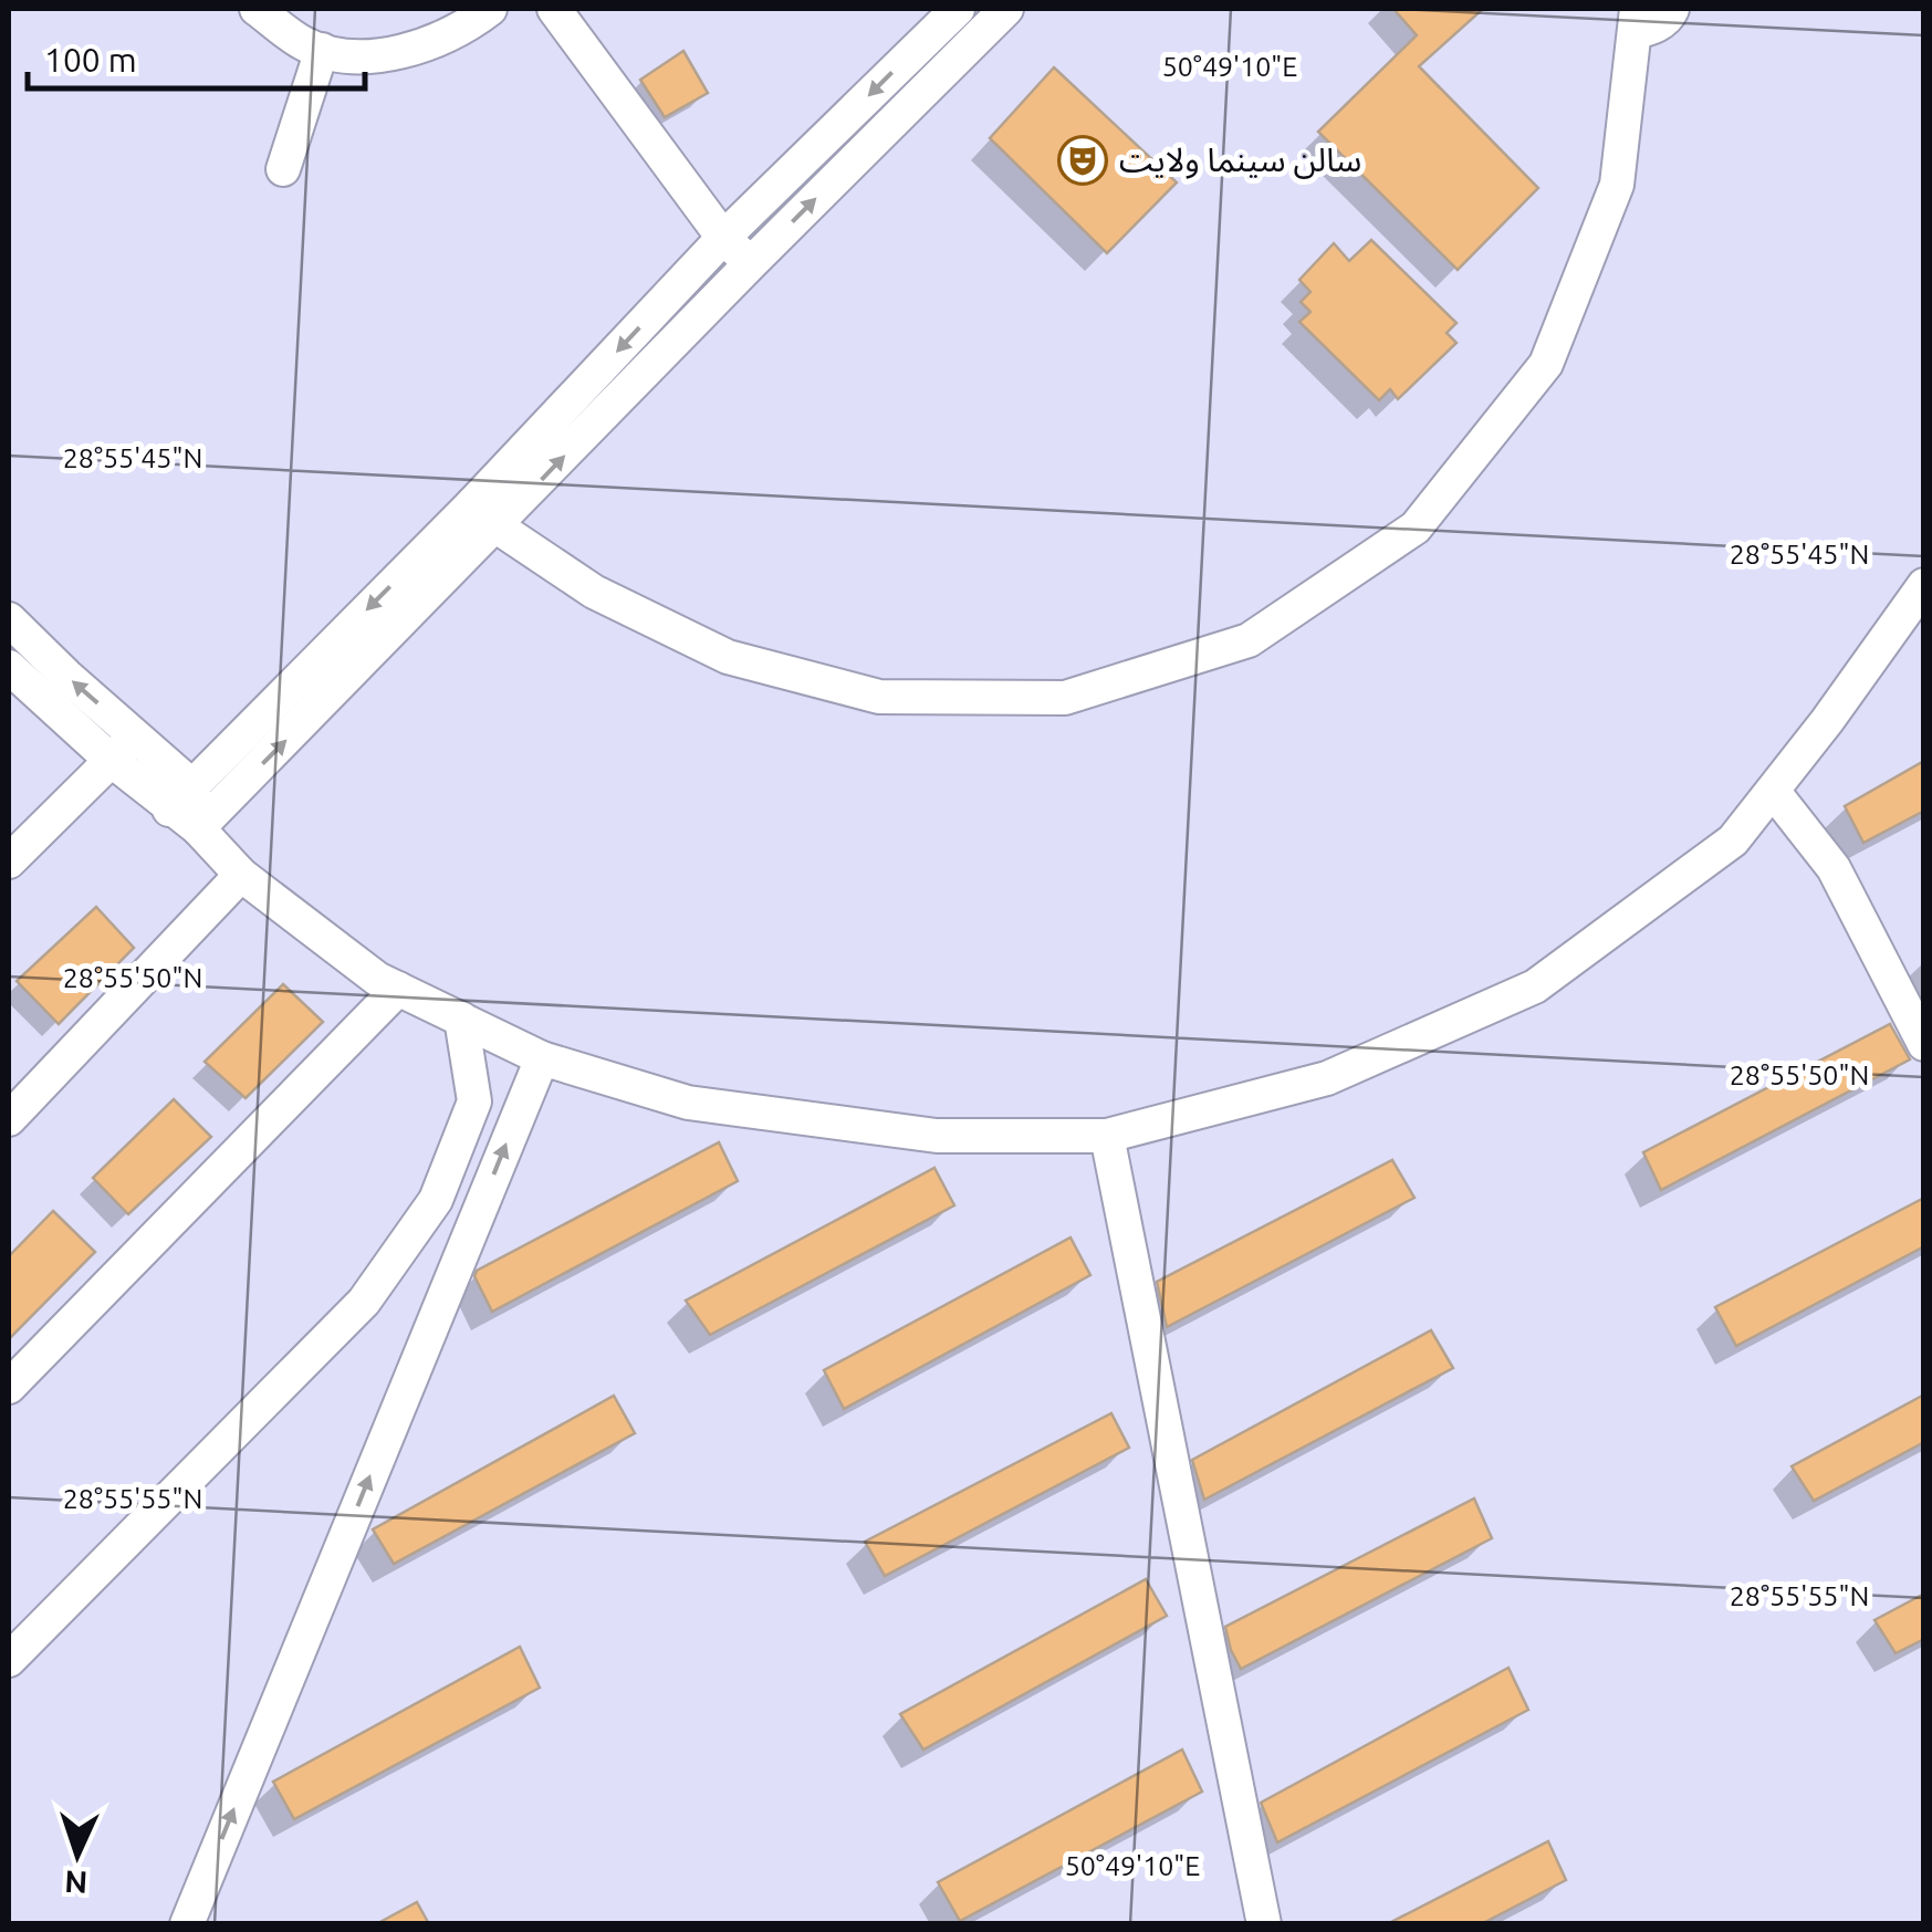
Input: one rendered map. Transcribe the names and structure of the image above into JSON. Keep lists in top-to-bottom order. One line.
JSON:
{"places":{"theatre":["سالن سینما ولایت"]},"scale_bar":"100 m","north":"bottom","coordinates":["50°49'10\"E","28°55'45\"N","28°55'50\"N","28°55'55\"N"]}
